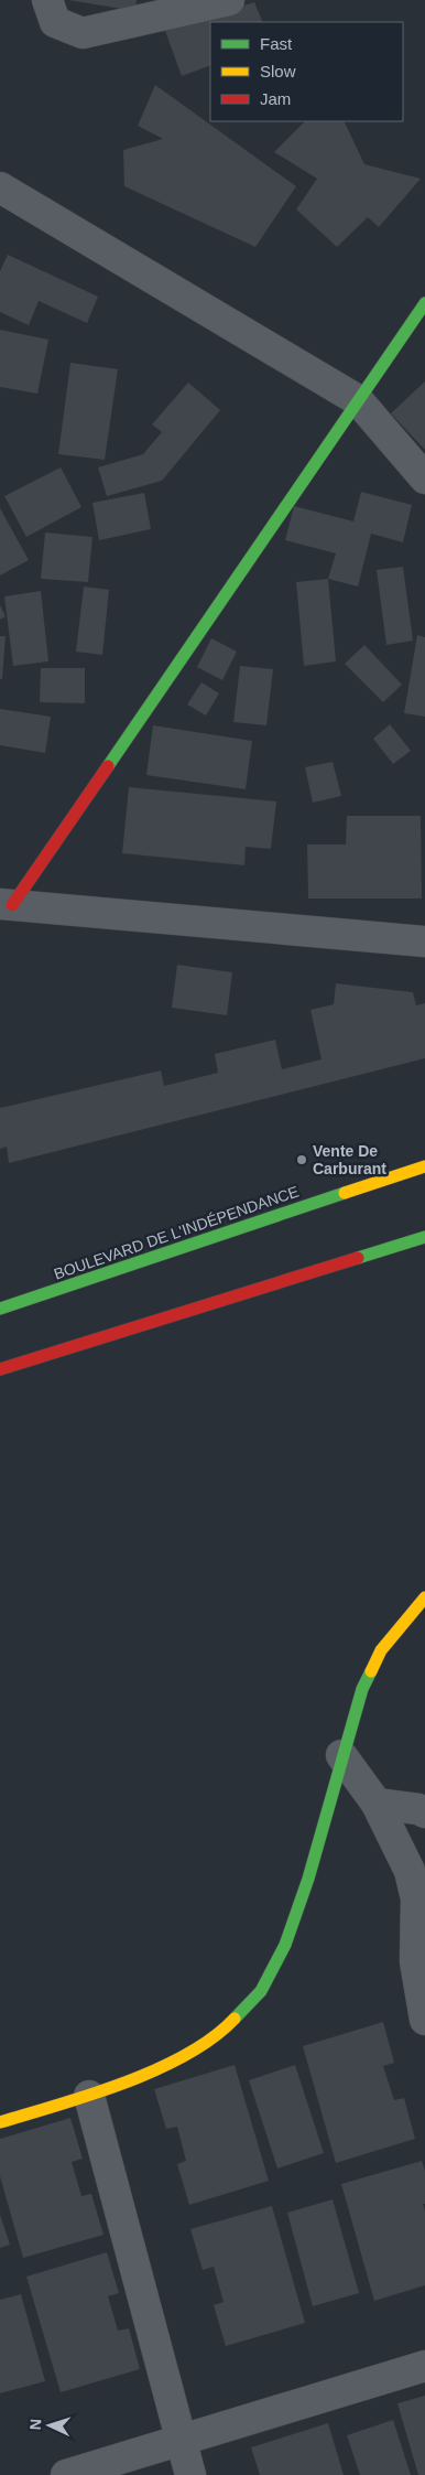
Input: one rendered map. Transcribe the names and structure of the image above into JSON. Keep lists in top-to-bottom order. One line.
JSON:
{"streets":{"street":["BOULEVARD DE L'INDÉPENDANCE"]},"places":["Vente De Carburant"],"legend":["Fast","Slow","Jam"],"north":"left"}
